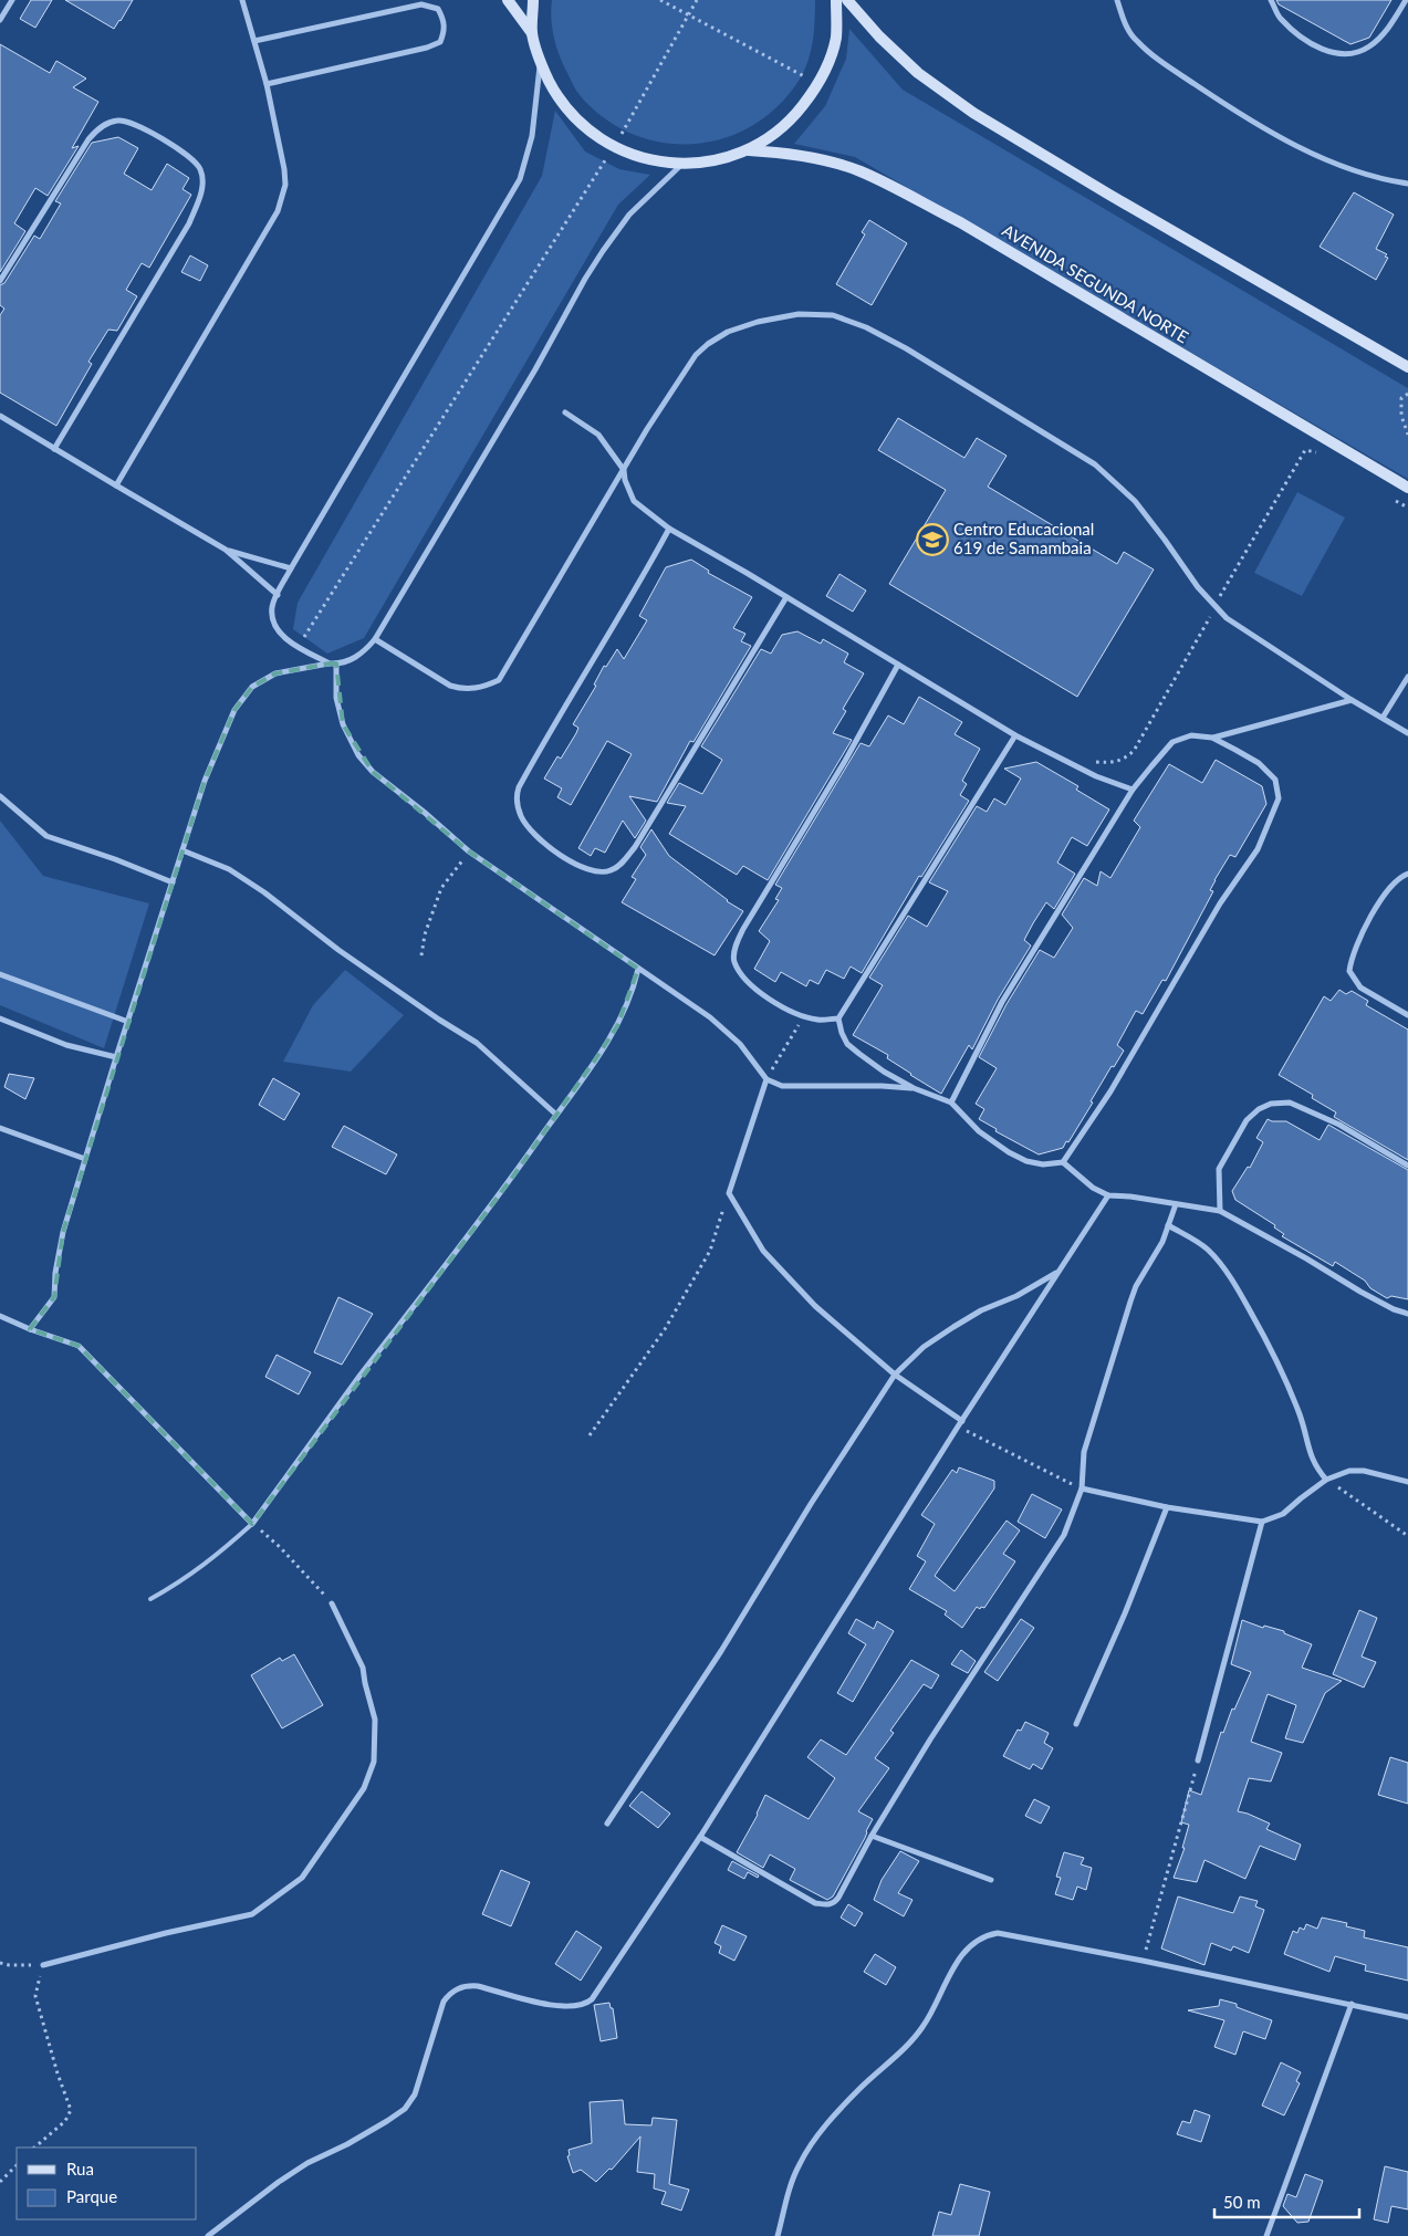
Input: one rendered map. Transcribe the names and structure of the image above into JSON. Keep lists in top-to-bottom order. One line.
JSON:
{"streets":{"street":["AVENIDA SEGUNDA NORTE"]},"places":{"school or university":["Centro Educacional 619 de Samambaia"]},"legend":["Rua","Parque"],"scale_bar":"50 m"}
